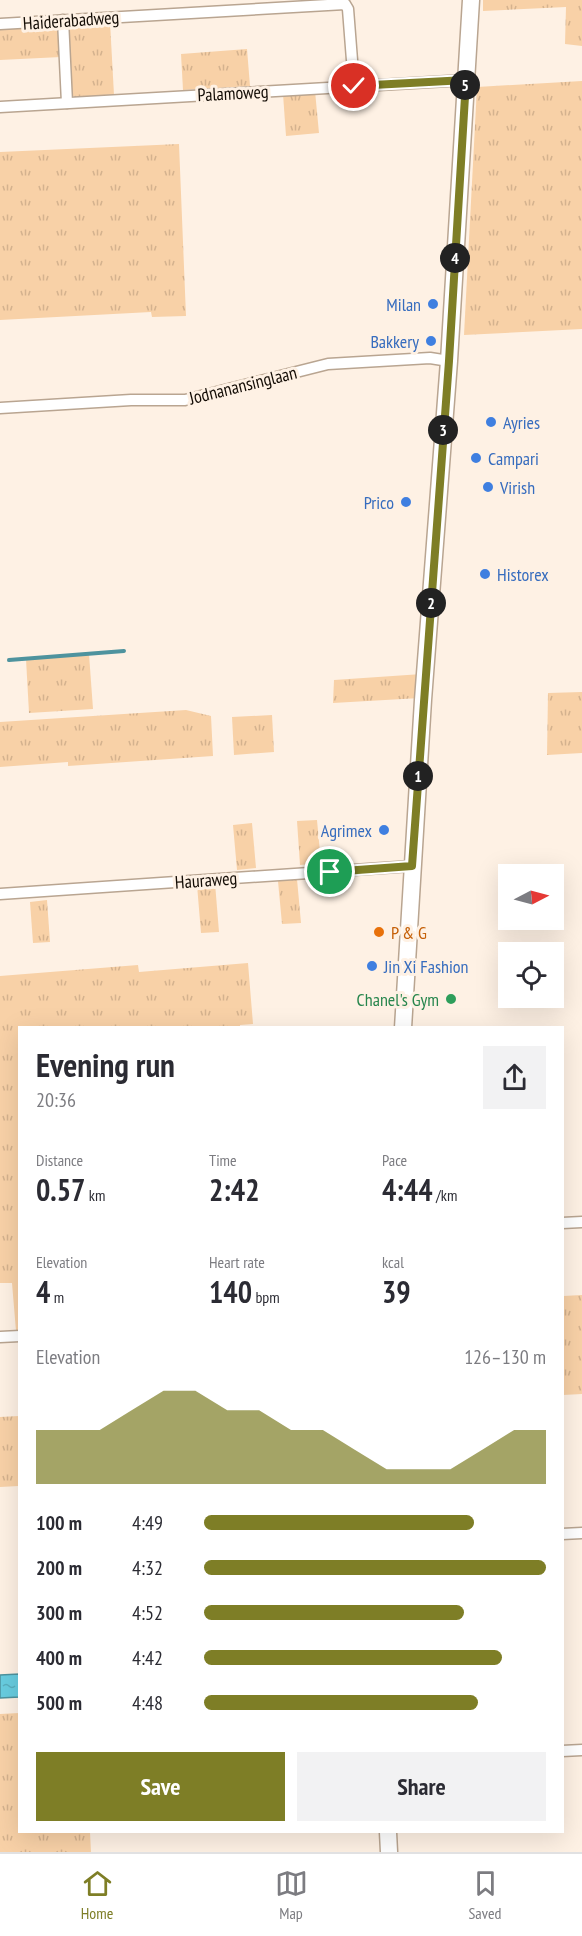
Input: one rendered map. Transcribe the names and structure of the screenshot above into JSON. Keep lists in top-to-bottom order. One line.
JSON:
{"streets":{"street":["Haiderabadweg","Palamoweg","Jodnanansinglaan","Hauraweg"]},"crossings":[["Haiderabadweg","Palamoweg"]],"places":["Milan","Bakkery","Ayries","Campari","Virish","Prico","Historex","Agrimex","P & G","Jin Xi Fashion","Chanel's Gym"],"north":"right","page":{"pins":["5","4","3","2","1"],"heading":["Evening run","20:36"],"stats":[["Distance","0.57 km"],["Time","2:42"],["Pace","4:44 /km"],["Elevation","4 m"],["Heart rate","140 bpm"],["kcal","39"]],"chart":["Elevation","126–130 m"],"list":[{"name":"100 m","note":"4:49"},{"name":"200 m","note":"4:32"},{"name":"300 m","note":"4:52"},{"name":"400 m","note":"4:42"},{"name":"500 m","note":"4:48"}],"buttons":["Save","Share"],"tabs":["Home","Map","Saved"]}}
